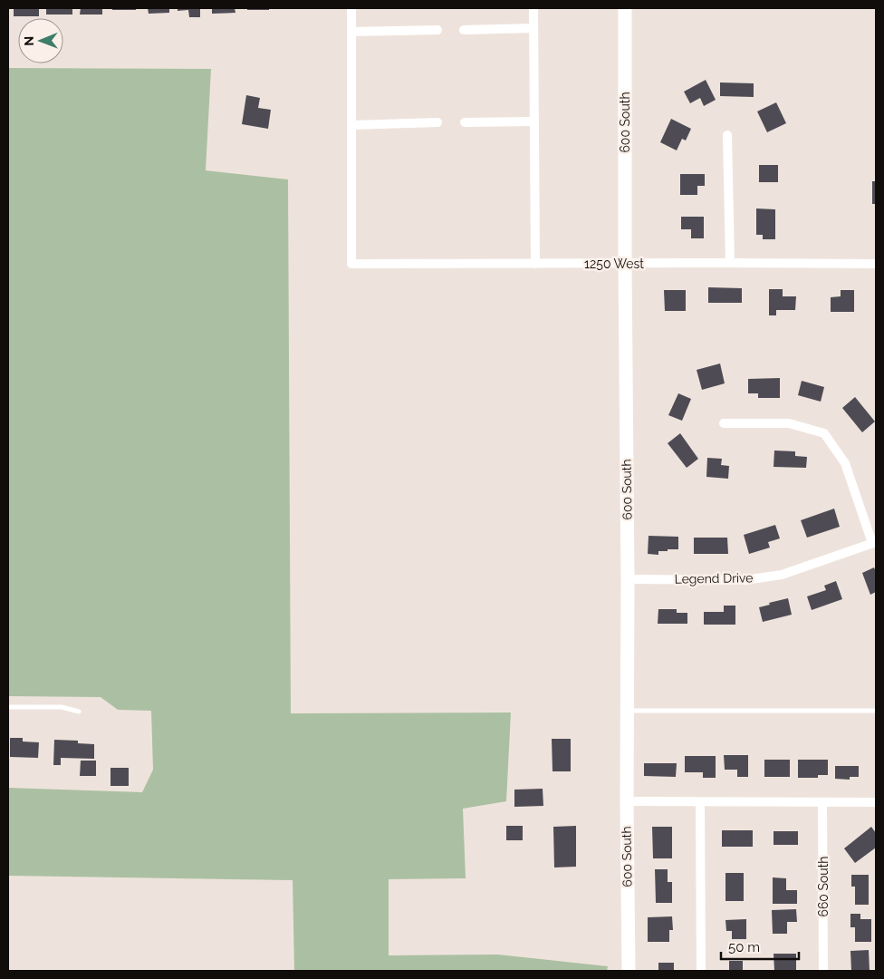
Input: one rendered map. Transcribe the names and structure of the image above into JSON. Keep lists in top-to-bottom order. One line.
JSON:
{"streets":{"main road":["600 South"],"street":["1250 West","Legend Drive","660 South"]},"crossings":[["600 South","1250 West"],["600 South","Legend Drive"]],"scale_bar":"50 m","north":"left"}
